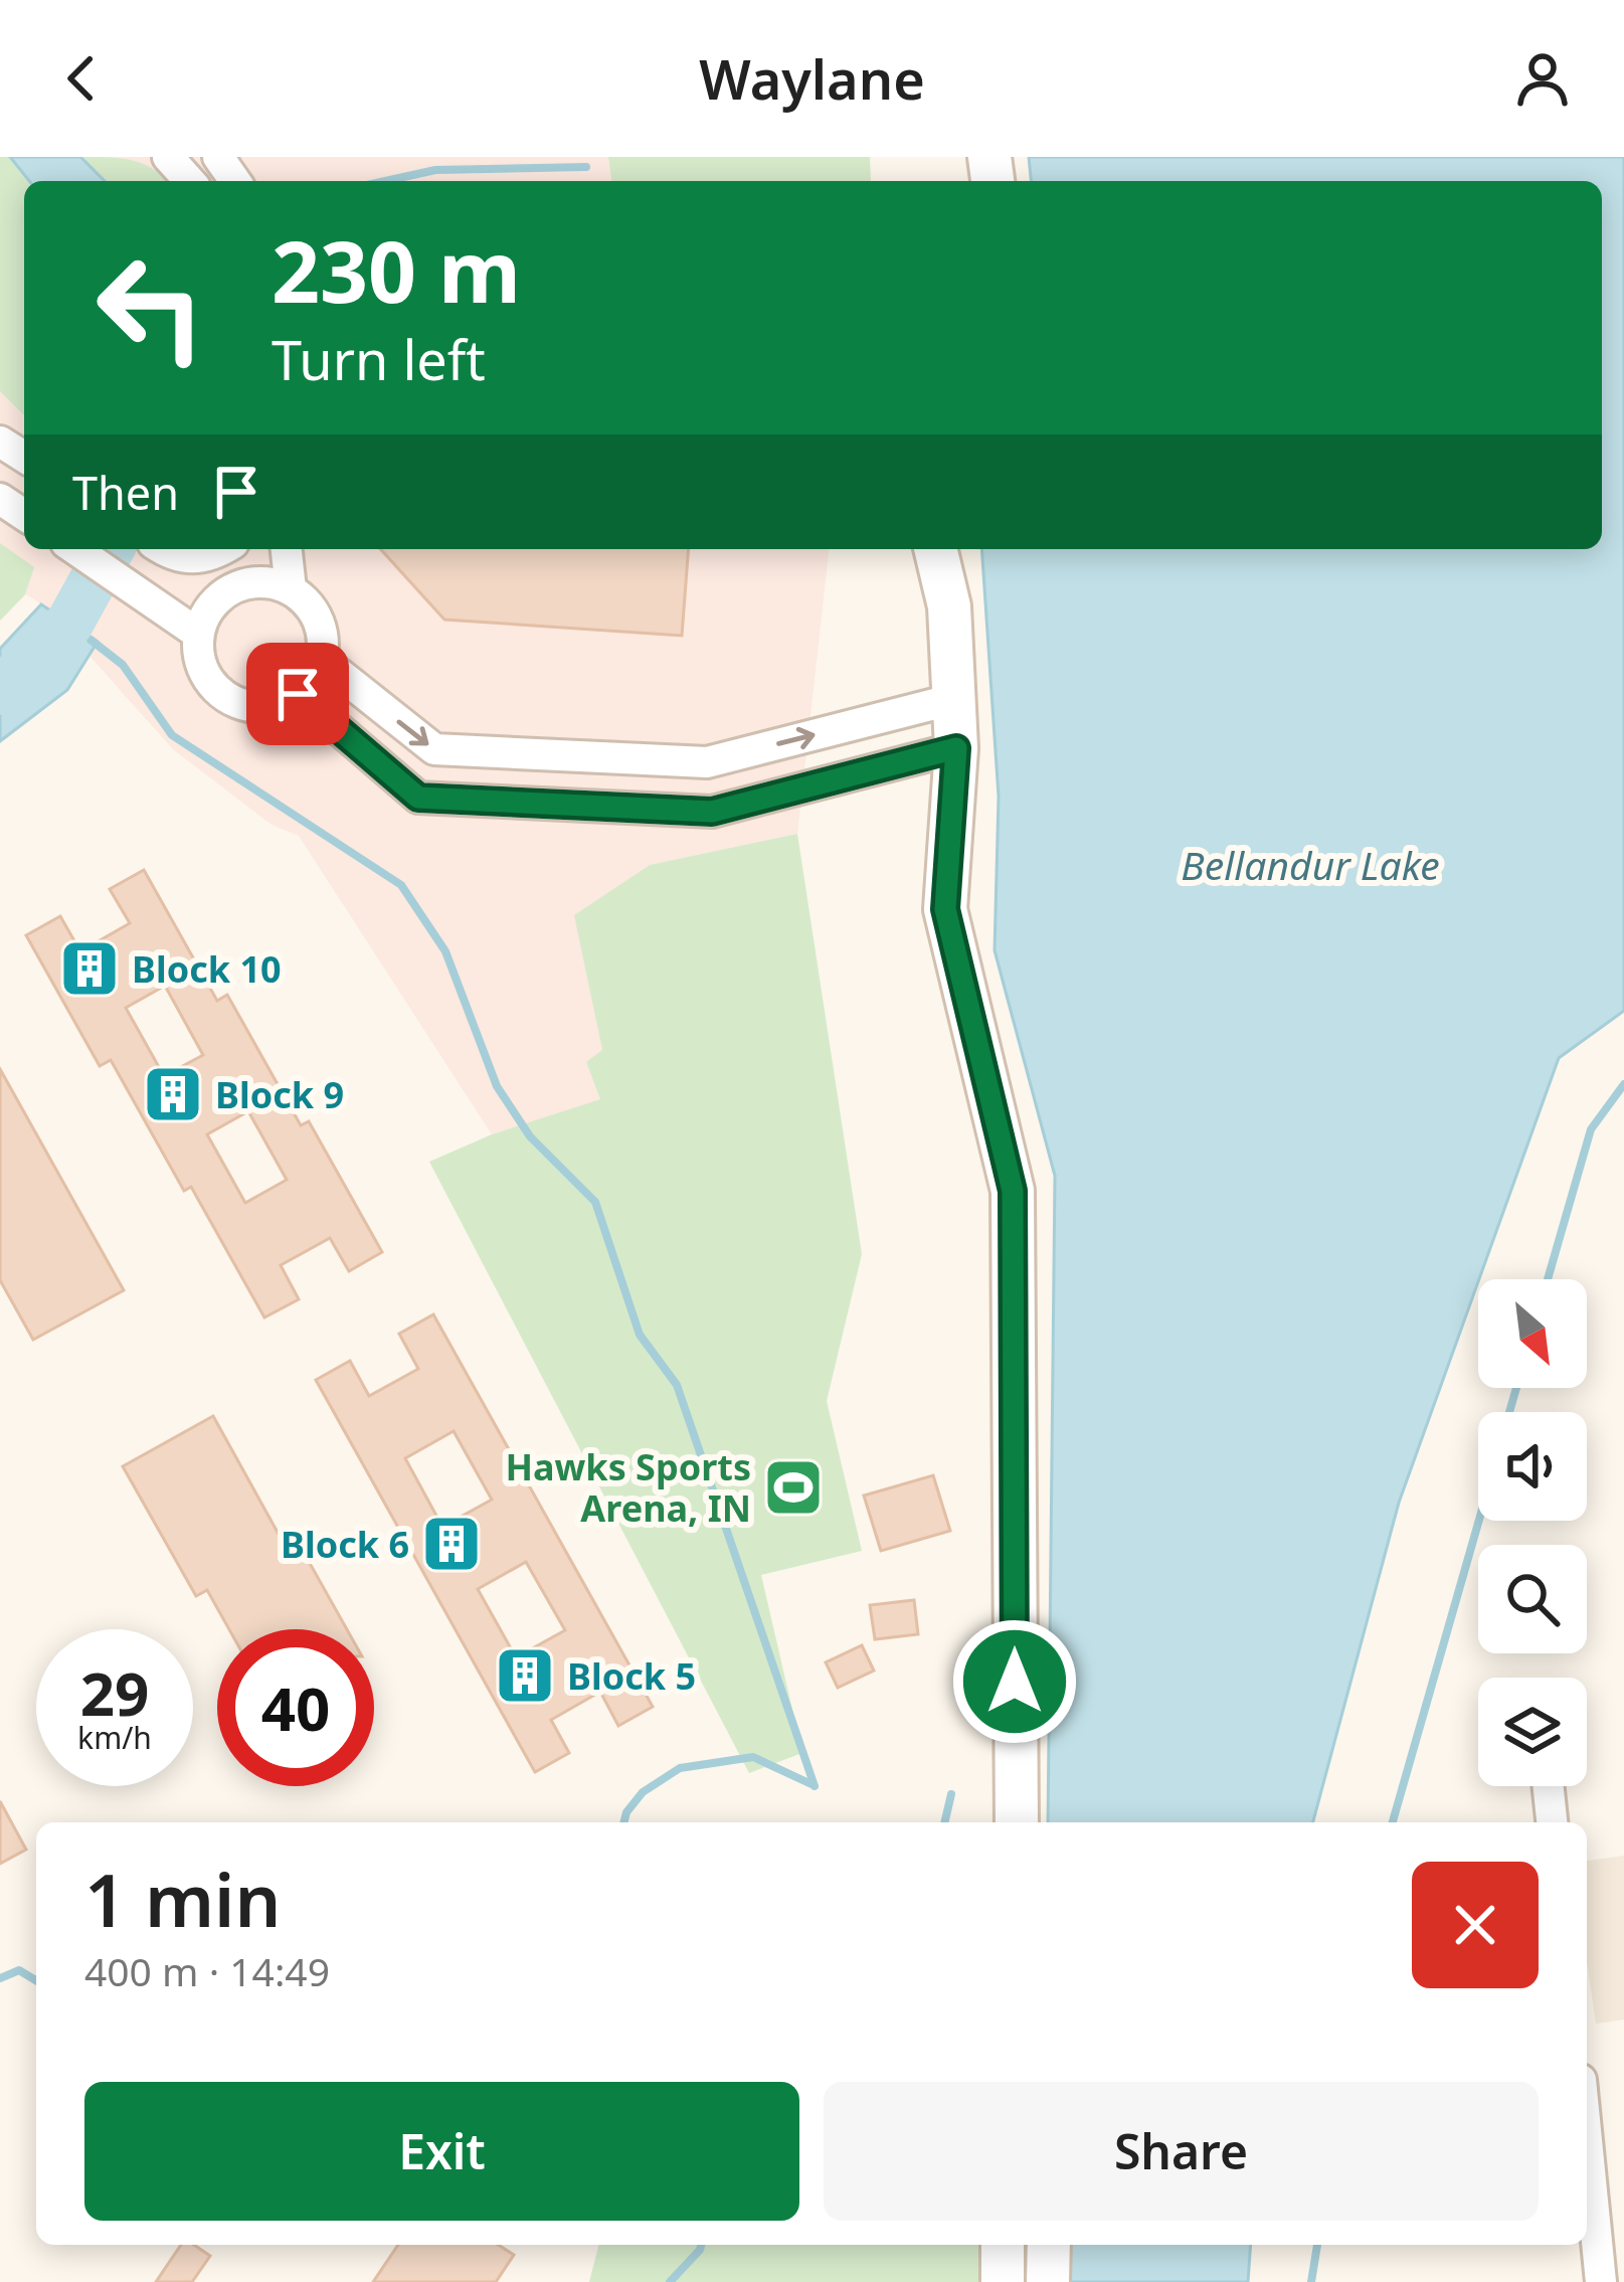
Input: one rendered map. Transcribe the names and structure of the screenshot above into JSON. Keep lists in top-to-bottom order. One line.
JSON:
{"water":["Bellandur Lake"],"places":{"building":["Block 10","Block 9","Block 6","Block 5"],"sports":["Hawks Sports Arena, IN"]},"north":"bottom right","page":{"header":"Waylane","turn":["230 m","Turn left"],"then":"Then","speed":"29 km/h","limit":"40","heading":["1 min","400 m · 14:49"],"buttons":["Exit","Share"]}}
